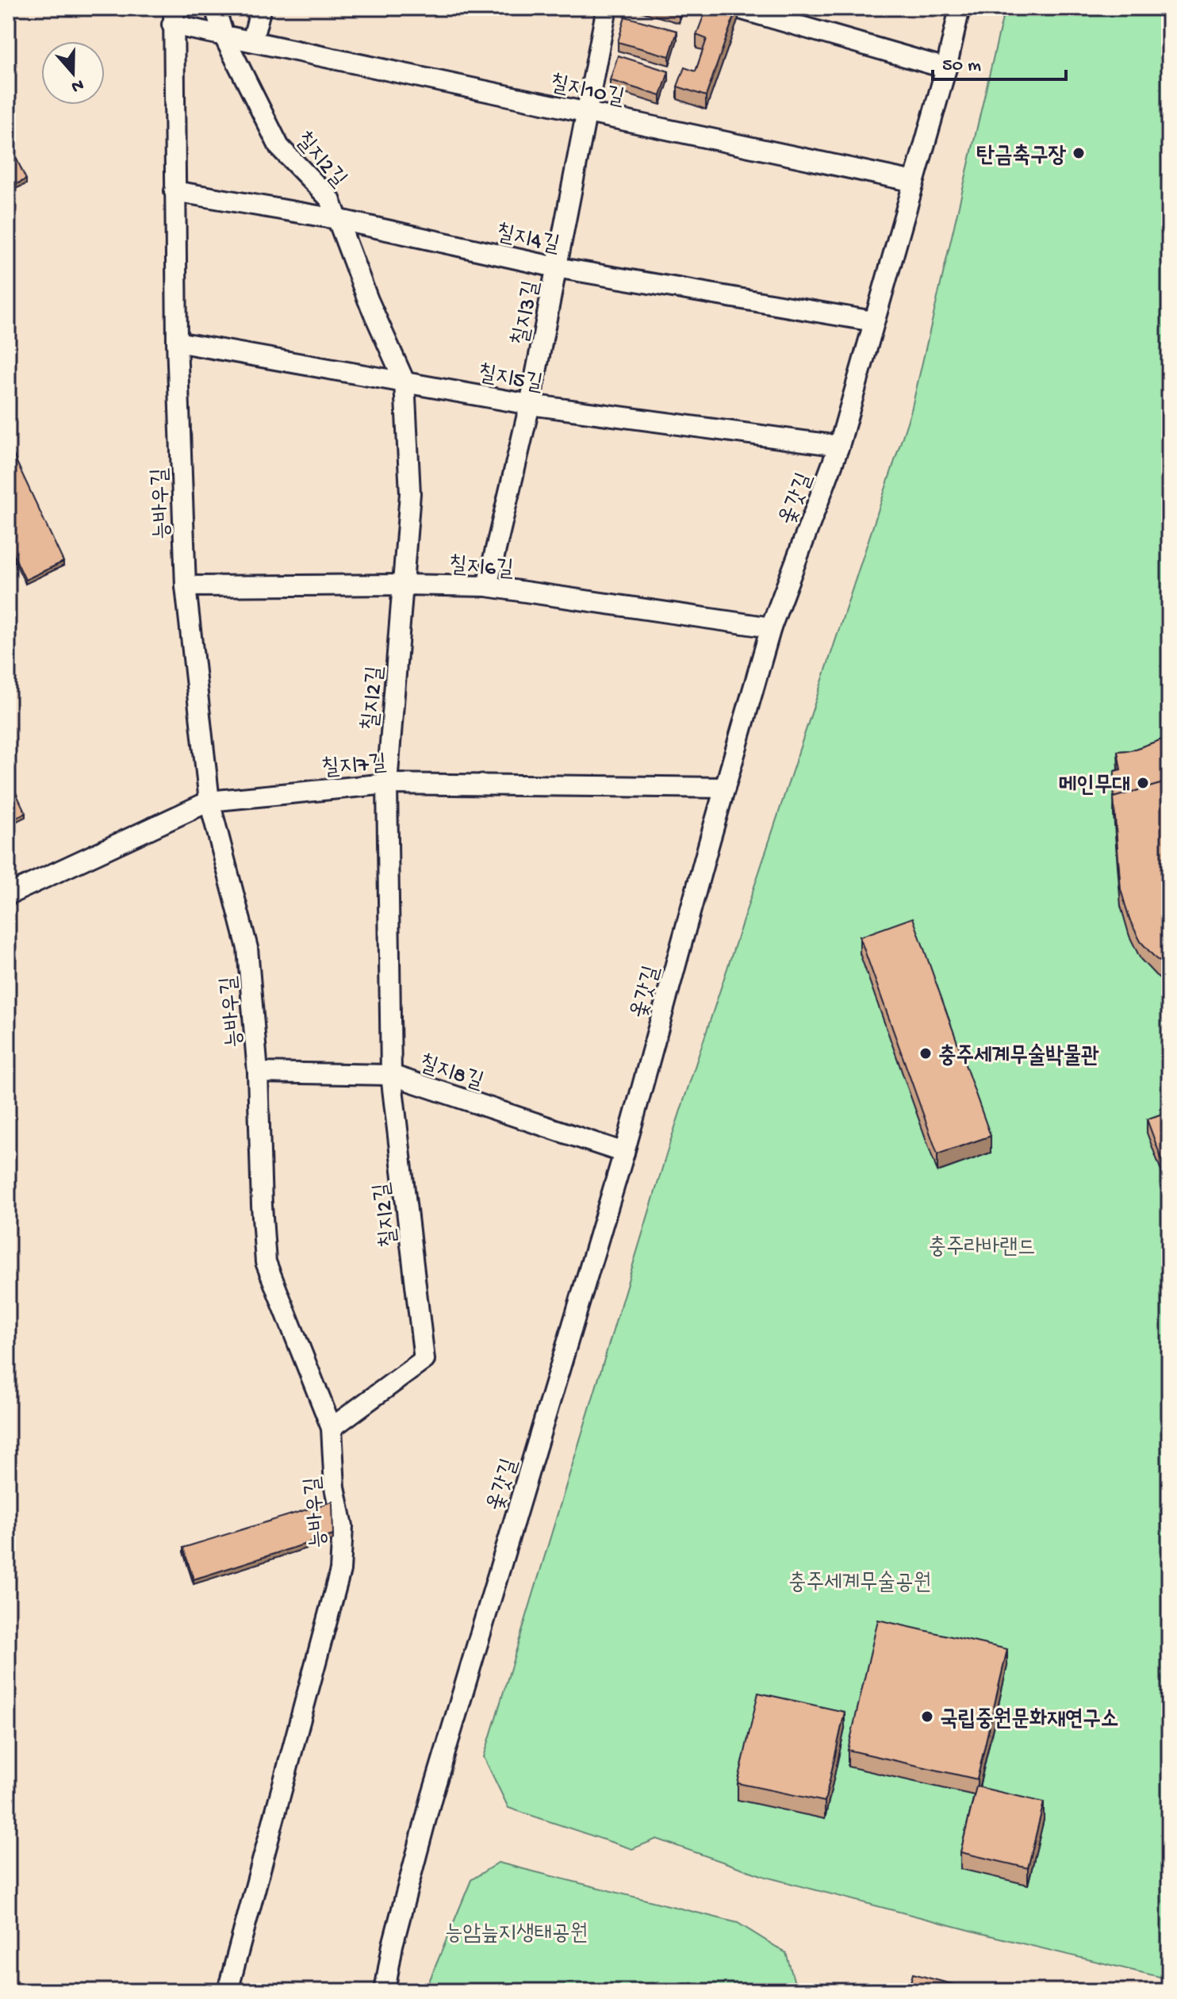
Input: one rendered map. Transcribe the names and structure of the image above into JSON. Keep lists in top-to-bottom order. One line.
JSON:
{"streets":{"street":["칠지10길","칠지2길","칠지4길","칠지3길","칠지5길","옻갓길","능바우길","칠지6길","칠지7길","칠지8길"]},"crossings":[["칠지10길","칠지3길"],["칠지10길","옻갓길"],["칠지2길","칠지4길"],["칠지2길","칠지5길"],["칠지2길","능바우길"],["칠지2길","칠지6길"],["칠지2길","칠지7길"],["칠지2길","칠지8길"],["칠지4길","칠지3길"],["칠지4길","옻갓길"],["칠지4길","능바우길"],["칠지3길","칠지5길"],["칠지3길","칠지6길"],["칠지5길","옻갓길"],["칠지5길","능바우길"],["옻갓길","칠지6길"],["옻갓길","칠지7길"],["옻갓길","칠지8길"],["능바우길","칠지6길"],["능바우길","칠지7길"],["능바우길","칠지8길"]],"parks":["충주라바랜드","충주세계무술공원","능암늪지생태공원"],"places":["탄금축구장","메인무대","충주세계무술박물관","국립중원문화재연구소"],"scale_bar":"50 m","north":"bottom"}
